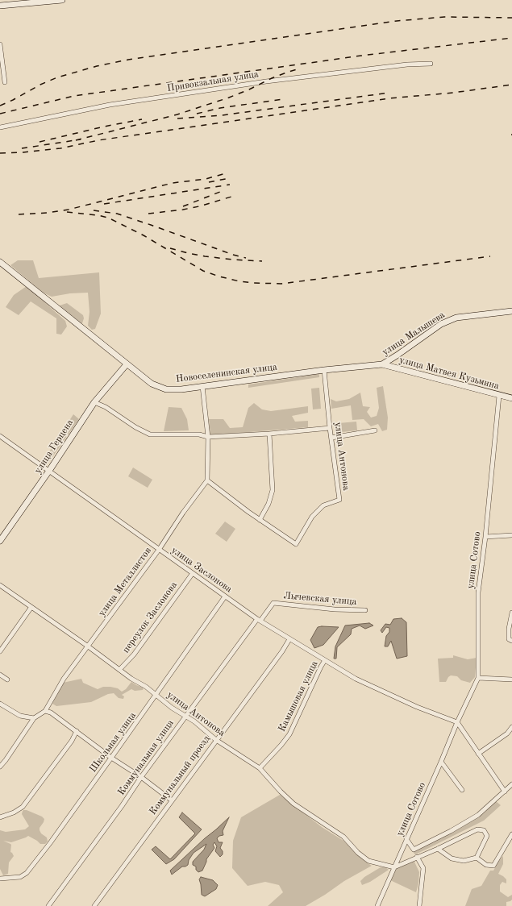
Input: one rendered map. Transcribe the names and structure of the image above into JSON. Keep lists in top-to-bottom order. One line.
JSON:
{"streets":{"main road":["улица Малышева","Новоселенинская улица","улица Матвея Кузьмина","улица Герцена"],"street":["Привокзальная улица","улица Антонова","улица Сотово","улица Заслонова","улица Металлистов","Лычевская улица","переулок Заслонова","Камышовая улица","Школьная улица","Коммунальная улица","Коммунальный проезд"]},"crossings":[["улица Малышева","Новоселенинская улица"],["улица Малышева","улица Матвея Кузьмина"],["Новоселенинская улица","улица Матвея Кузьмина"],["Новоселенинская улица","улица Герцена"],["Новоселенинская улица","улица Антонова"],["улица Матвея Кузьмина","улица Сотово"],["улица Герцена","улица Заслонова"],["улица Антонова","улица Сотово"],["улица Антонова","улица Металлистов"],["улица Антонова","переулок Заслонова"],["улица Антонова","Камышовая улица"],["улица Антонова","Школьная улица"],["улица Антонова","Коммунальная улица"],["улица Антонова","Коммунальный проезд"],["улица Сотово","улица Заслонова"],["улица Заслонова","улица Металлистов"],["улица Заслонова","переулок Заслонова"],["улица Заслонова","Камышовая улица"],["улица Заслонова","Школьная улица"],["улица Заслонова","Коммунальная улица"],["улица Заслонова","Коммунальный проезд"],["Лычевская улица","Коммунальная улица"]]}
